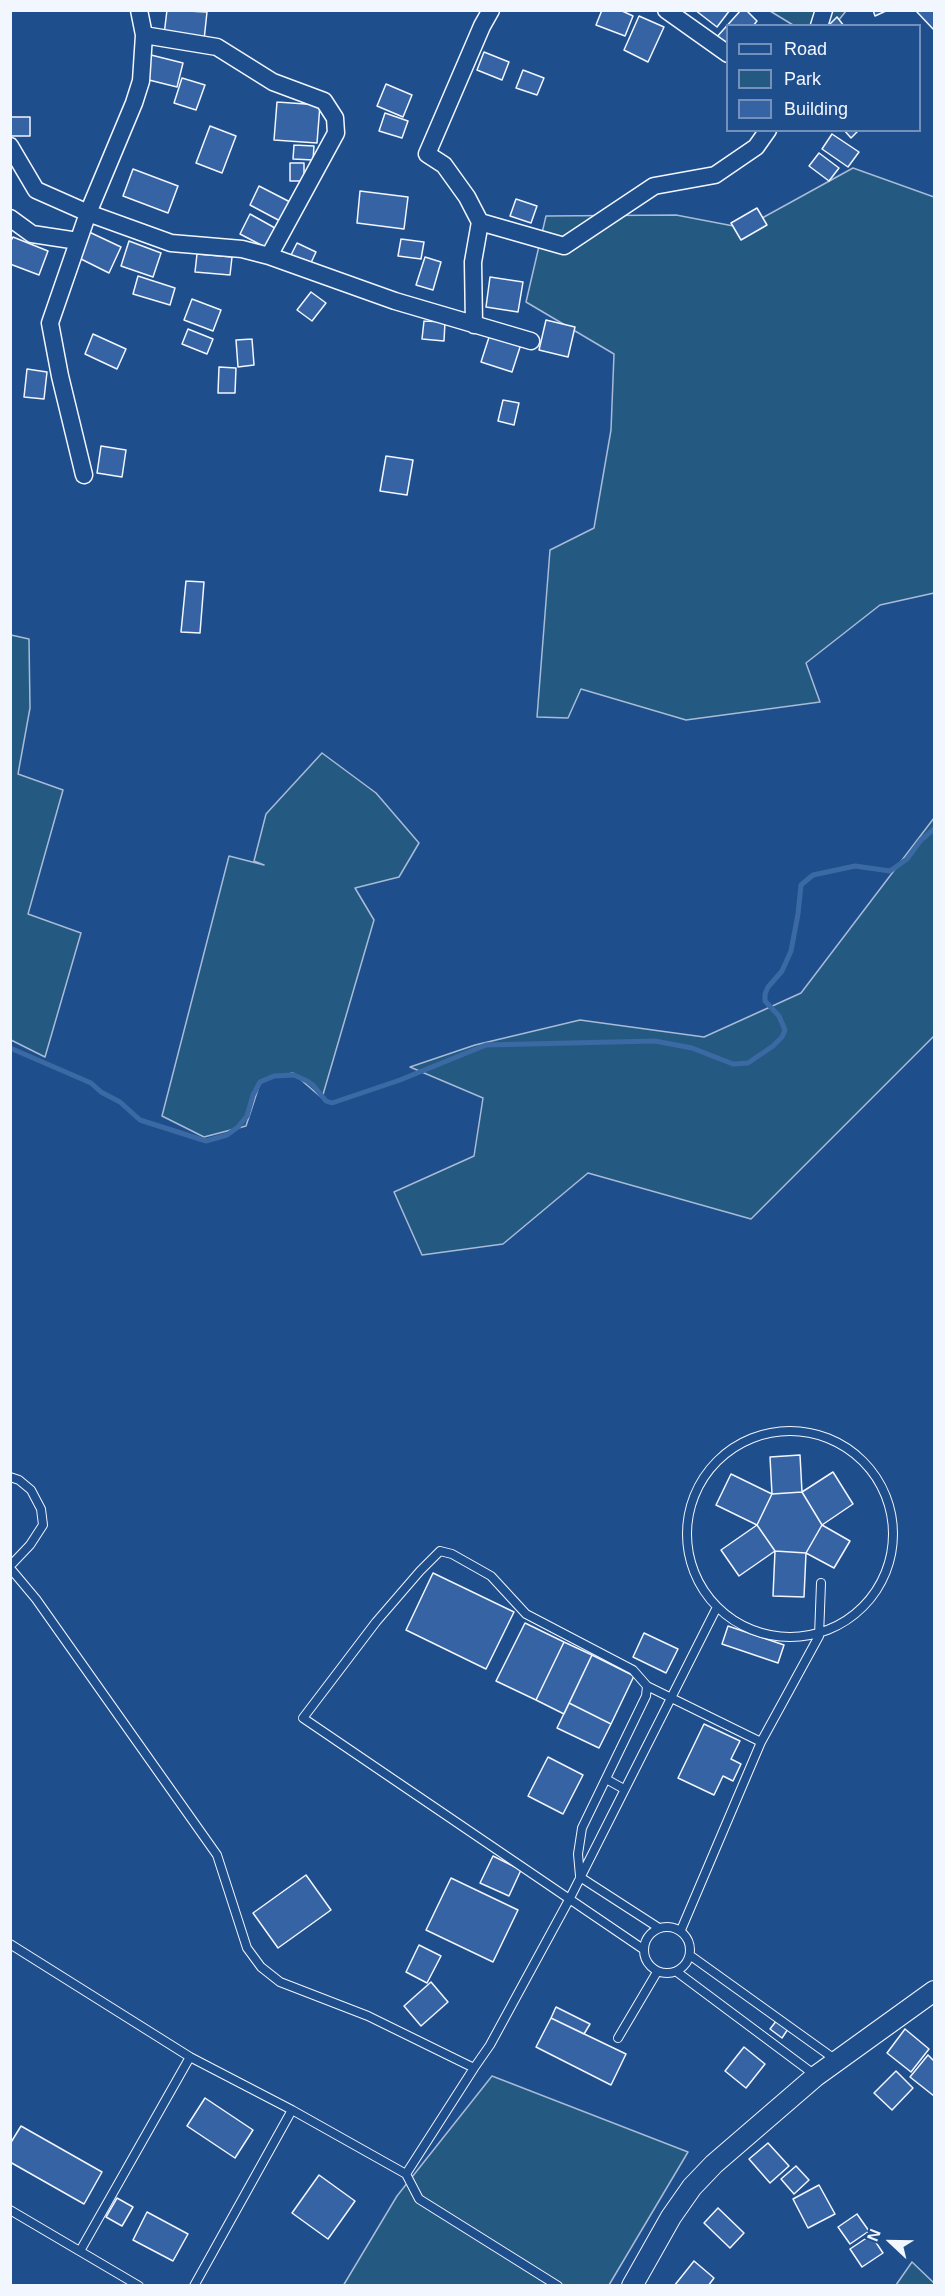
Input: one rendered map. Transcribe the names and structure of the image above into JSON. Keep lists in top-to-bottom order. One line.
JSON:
{"legend":["Road","Park","Building"],"north":"left"}
